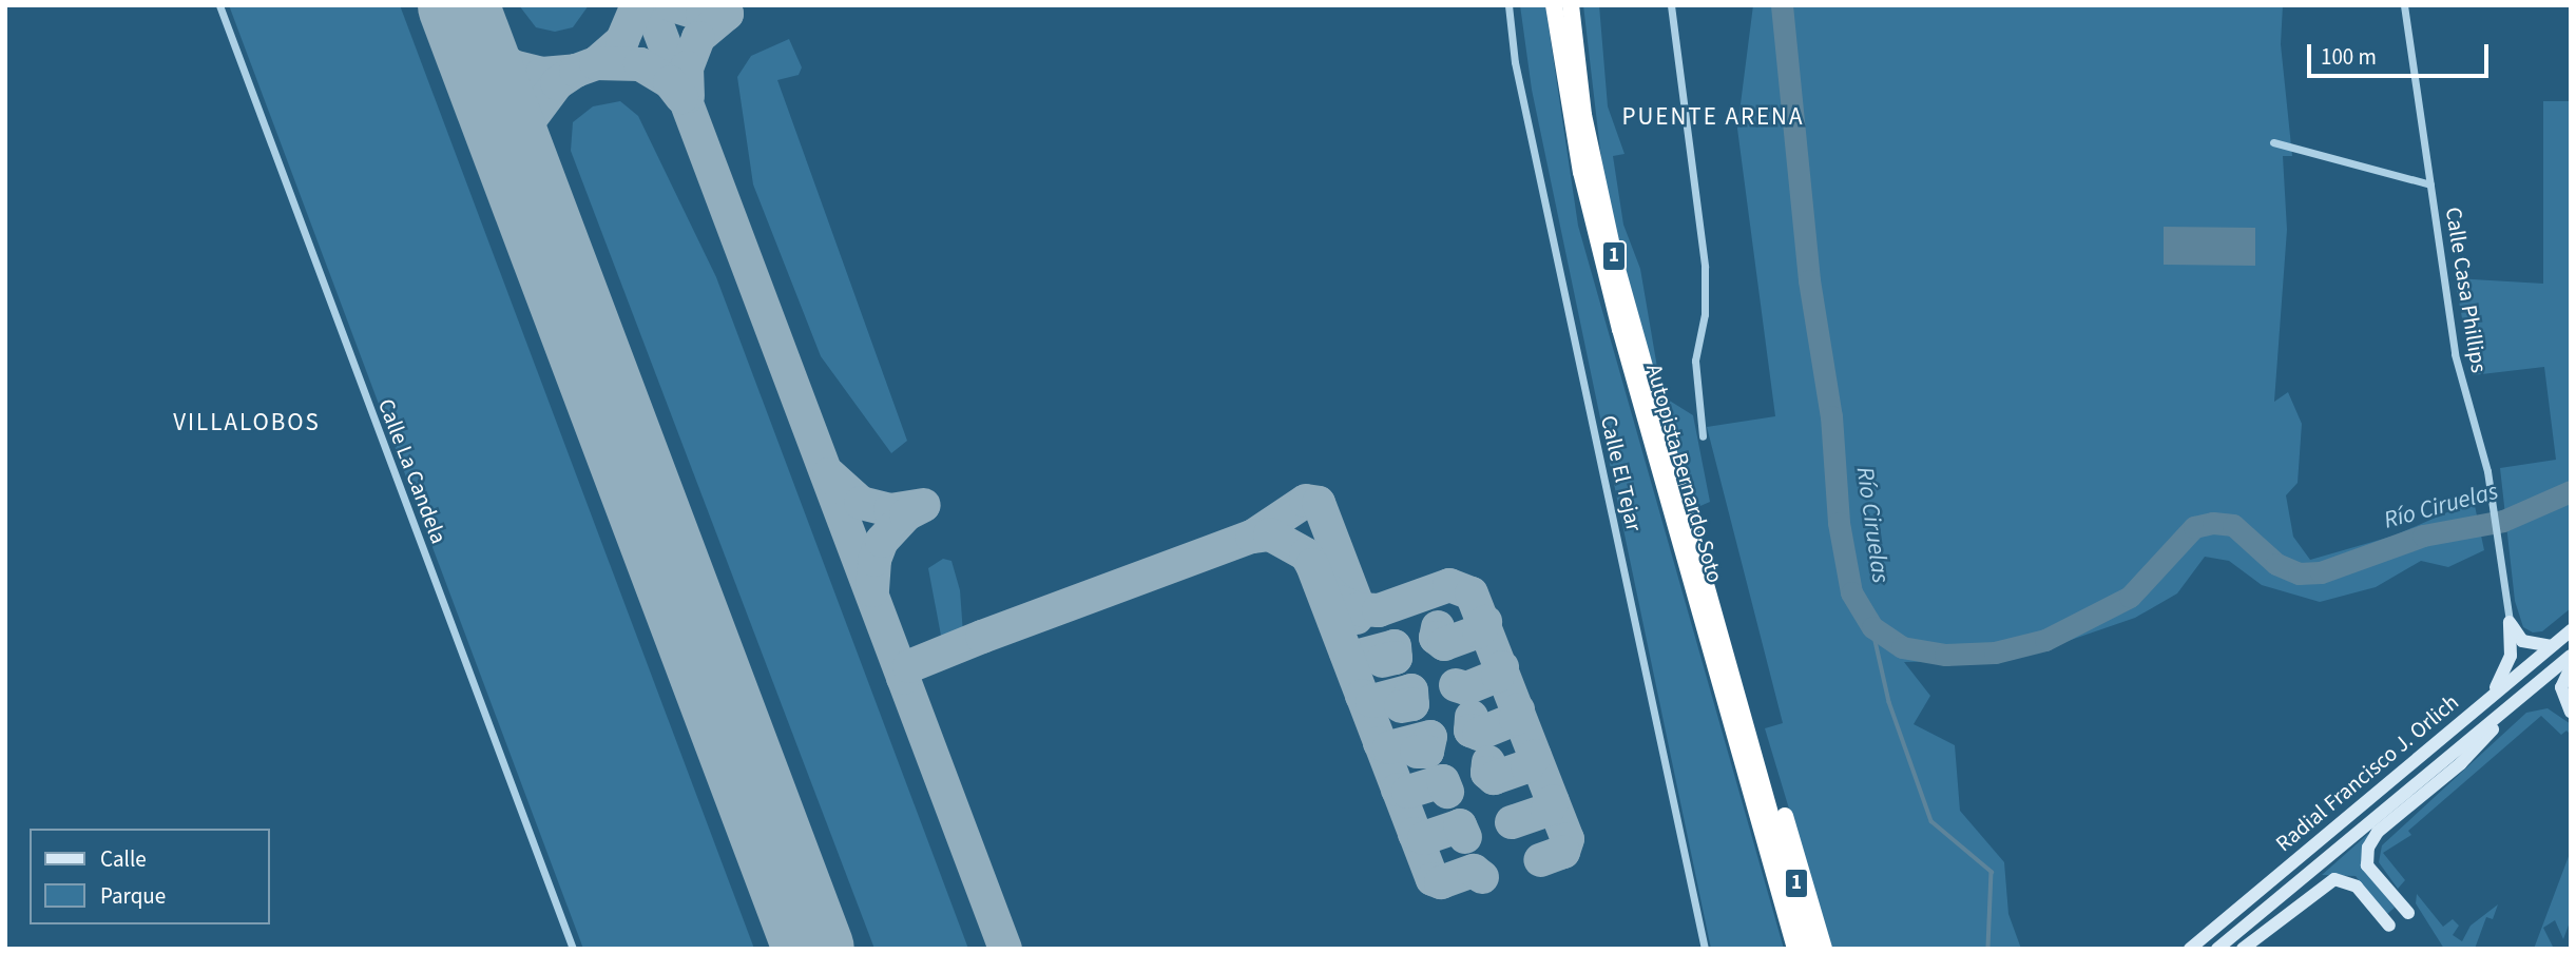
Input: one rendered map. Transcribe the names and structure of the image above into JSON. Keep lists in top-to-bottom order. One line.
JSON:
{"streets":{"highway":["1","Autopista Bernardo Soto"],"main road":["Radial Francisco J. Orlich"],"street":["Calle Casa Phillips","Calle La Candela","Calle El Tejar"]},"crossings":[["1","Autopista Bernardo Soto"]],"districts":["PUENTE ARENA","VILLALOBOS"],"water":["Río Ciruelas"],"legend":["Calle","Parque"],"scale_bar":"100 m"}
